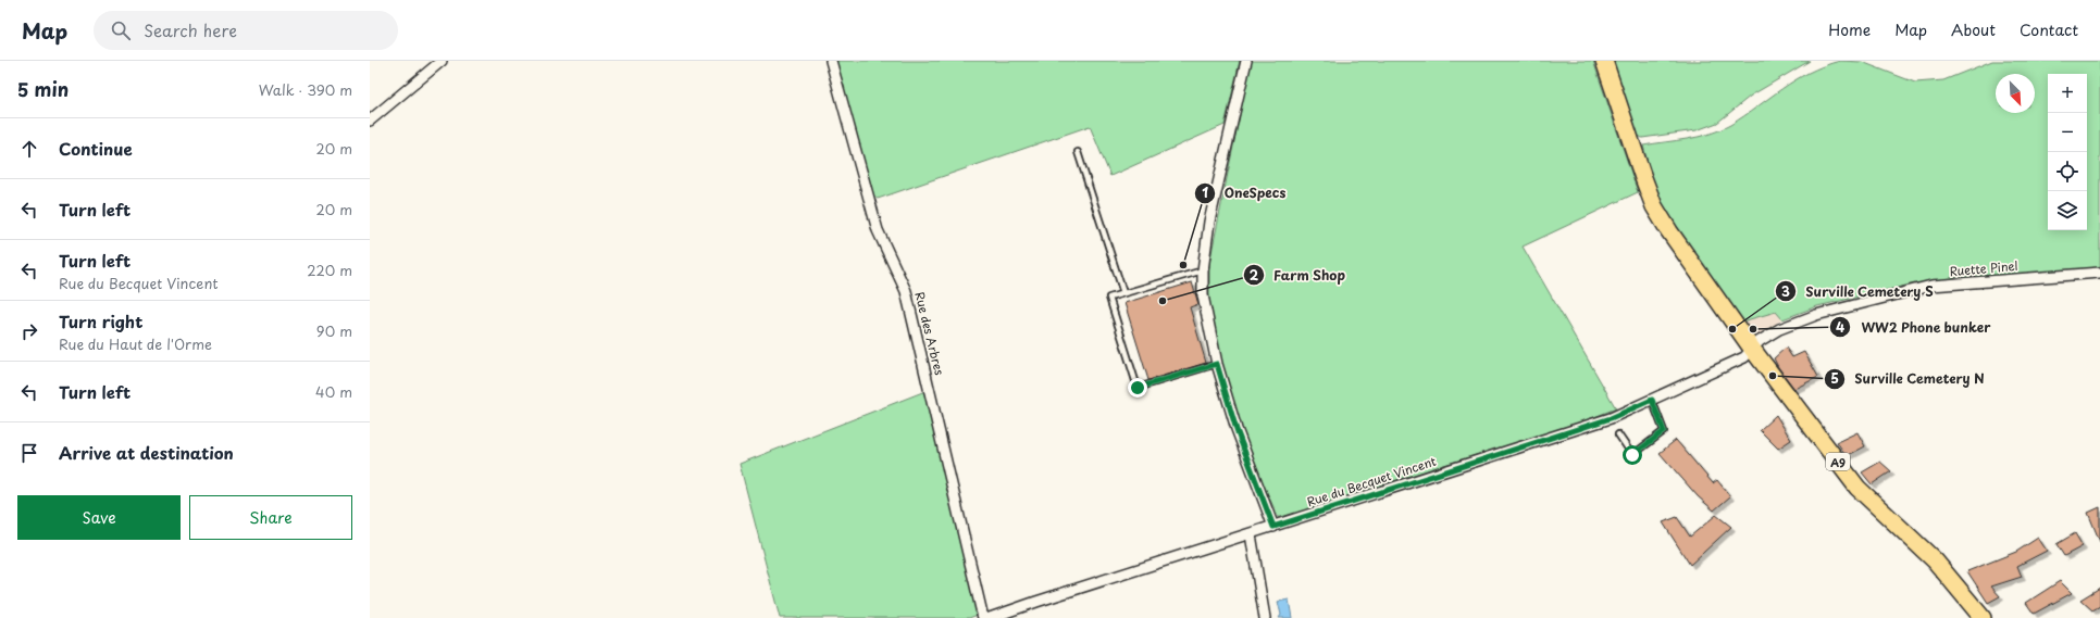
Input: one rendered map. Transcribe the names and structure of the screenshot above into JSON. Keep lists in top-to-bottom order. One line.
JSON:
{"streets":{"main road":["A9"],"street":["Ruette Pinel","Rue des Arbres","Rue du Becquet Vincent"]},"crossings":[["Ruette Pinel","A9"],["Ruette Pinel","Rue du Becquet Vincent"],["A9","Rue du Becquet Vincent"]],"places":["OneSpecs","Farm Shop","Surville Cemetery S","WW2 Phone bunker","Surville Cemetery N"],"north":"bottom right","page":{"header":"Map","search":"Search here","nav":["Home","Map","About","Contact"],"heading":["5 min","Walk · 390 m"],"map_buttons":["+","−"],"list":[["Continue","20 m"],["Turn left","20 m"],["Turn left","Rue du Becquet Vincent","220 m"],["Turn right","Rue du Haut de l'Orme","90 m"],["Turn left","40 m"],"Arrive at destination"],"buttons":["Save","Share"]}}
